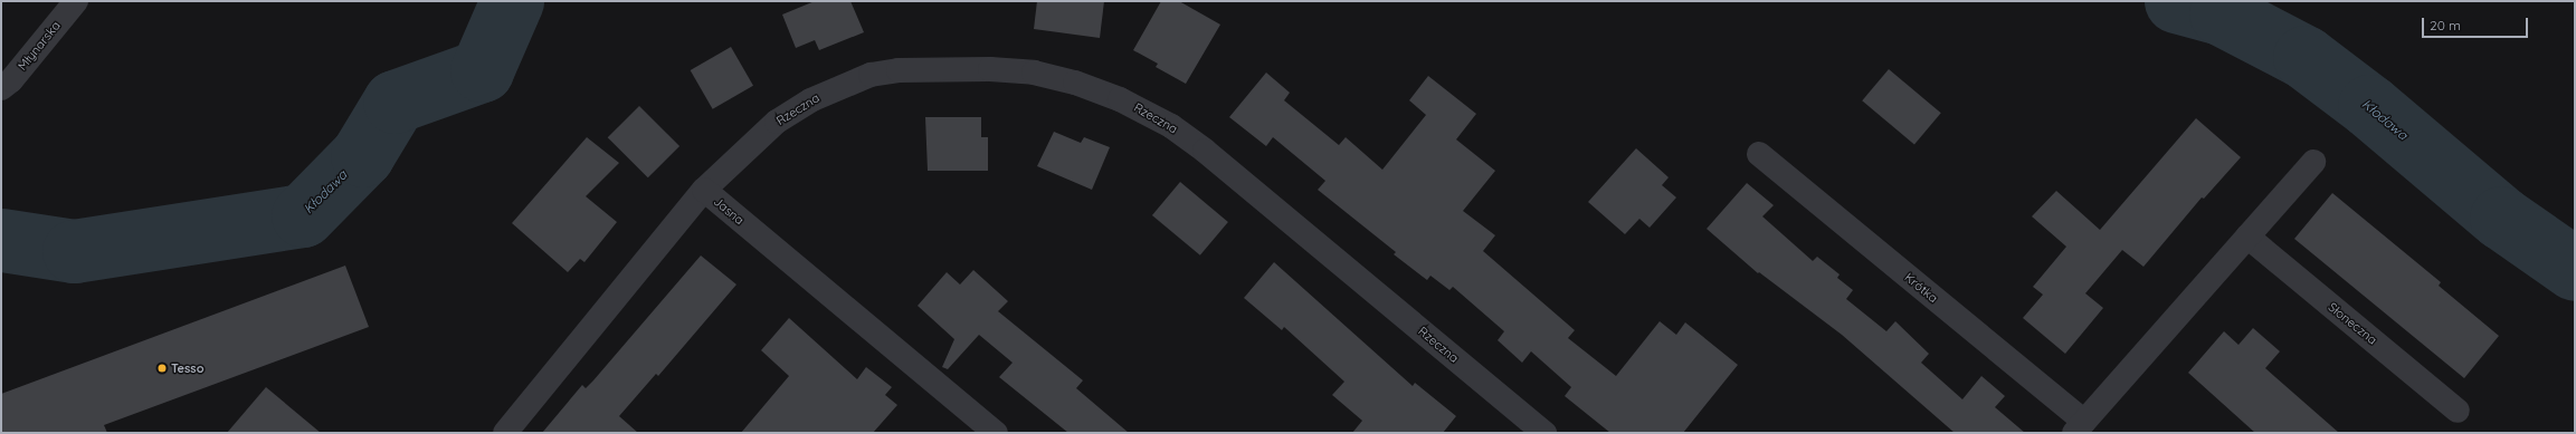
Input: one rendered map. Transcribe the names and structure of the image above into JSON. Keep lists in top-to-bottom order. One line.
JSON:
{"streets":{"street":["Młynarska","Rzeczna","Jasna","Krótka","Słoneczna"]},"crossings":[["Rzeczna","Jasna"]],"water":["Kłodawa"],"places":["Tesso"],"scale_bar":"20 m"}
